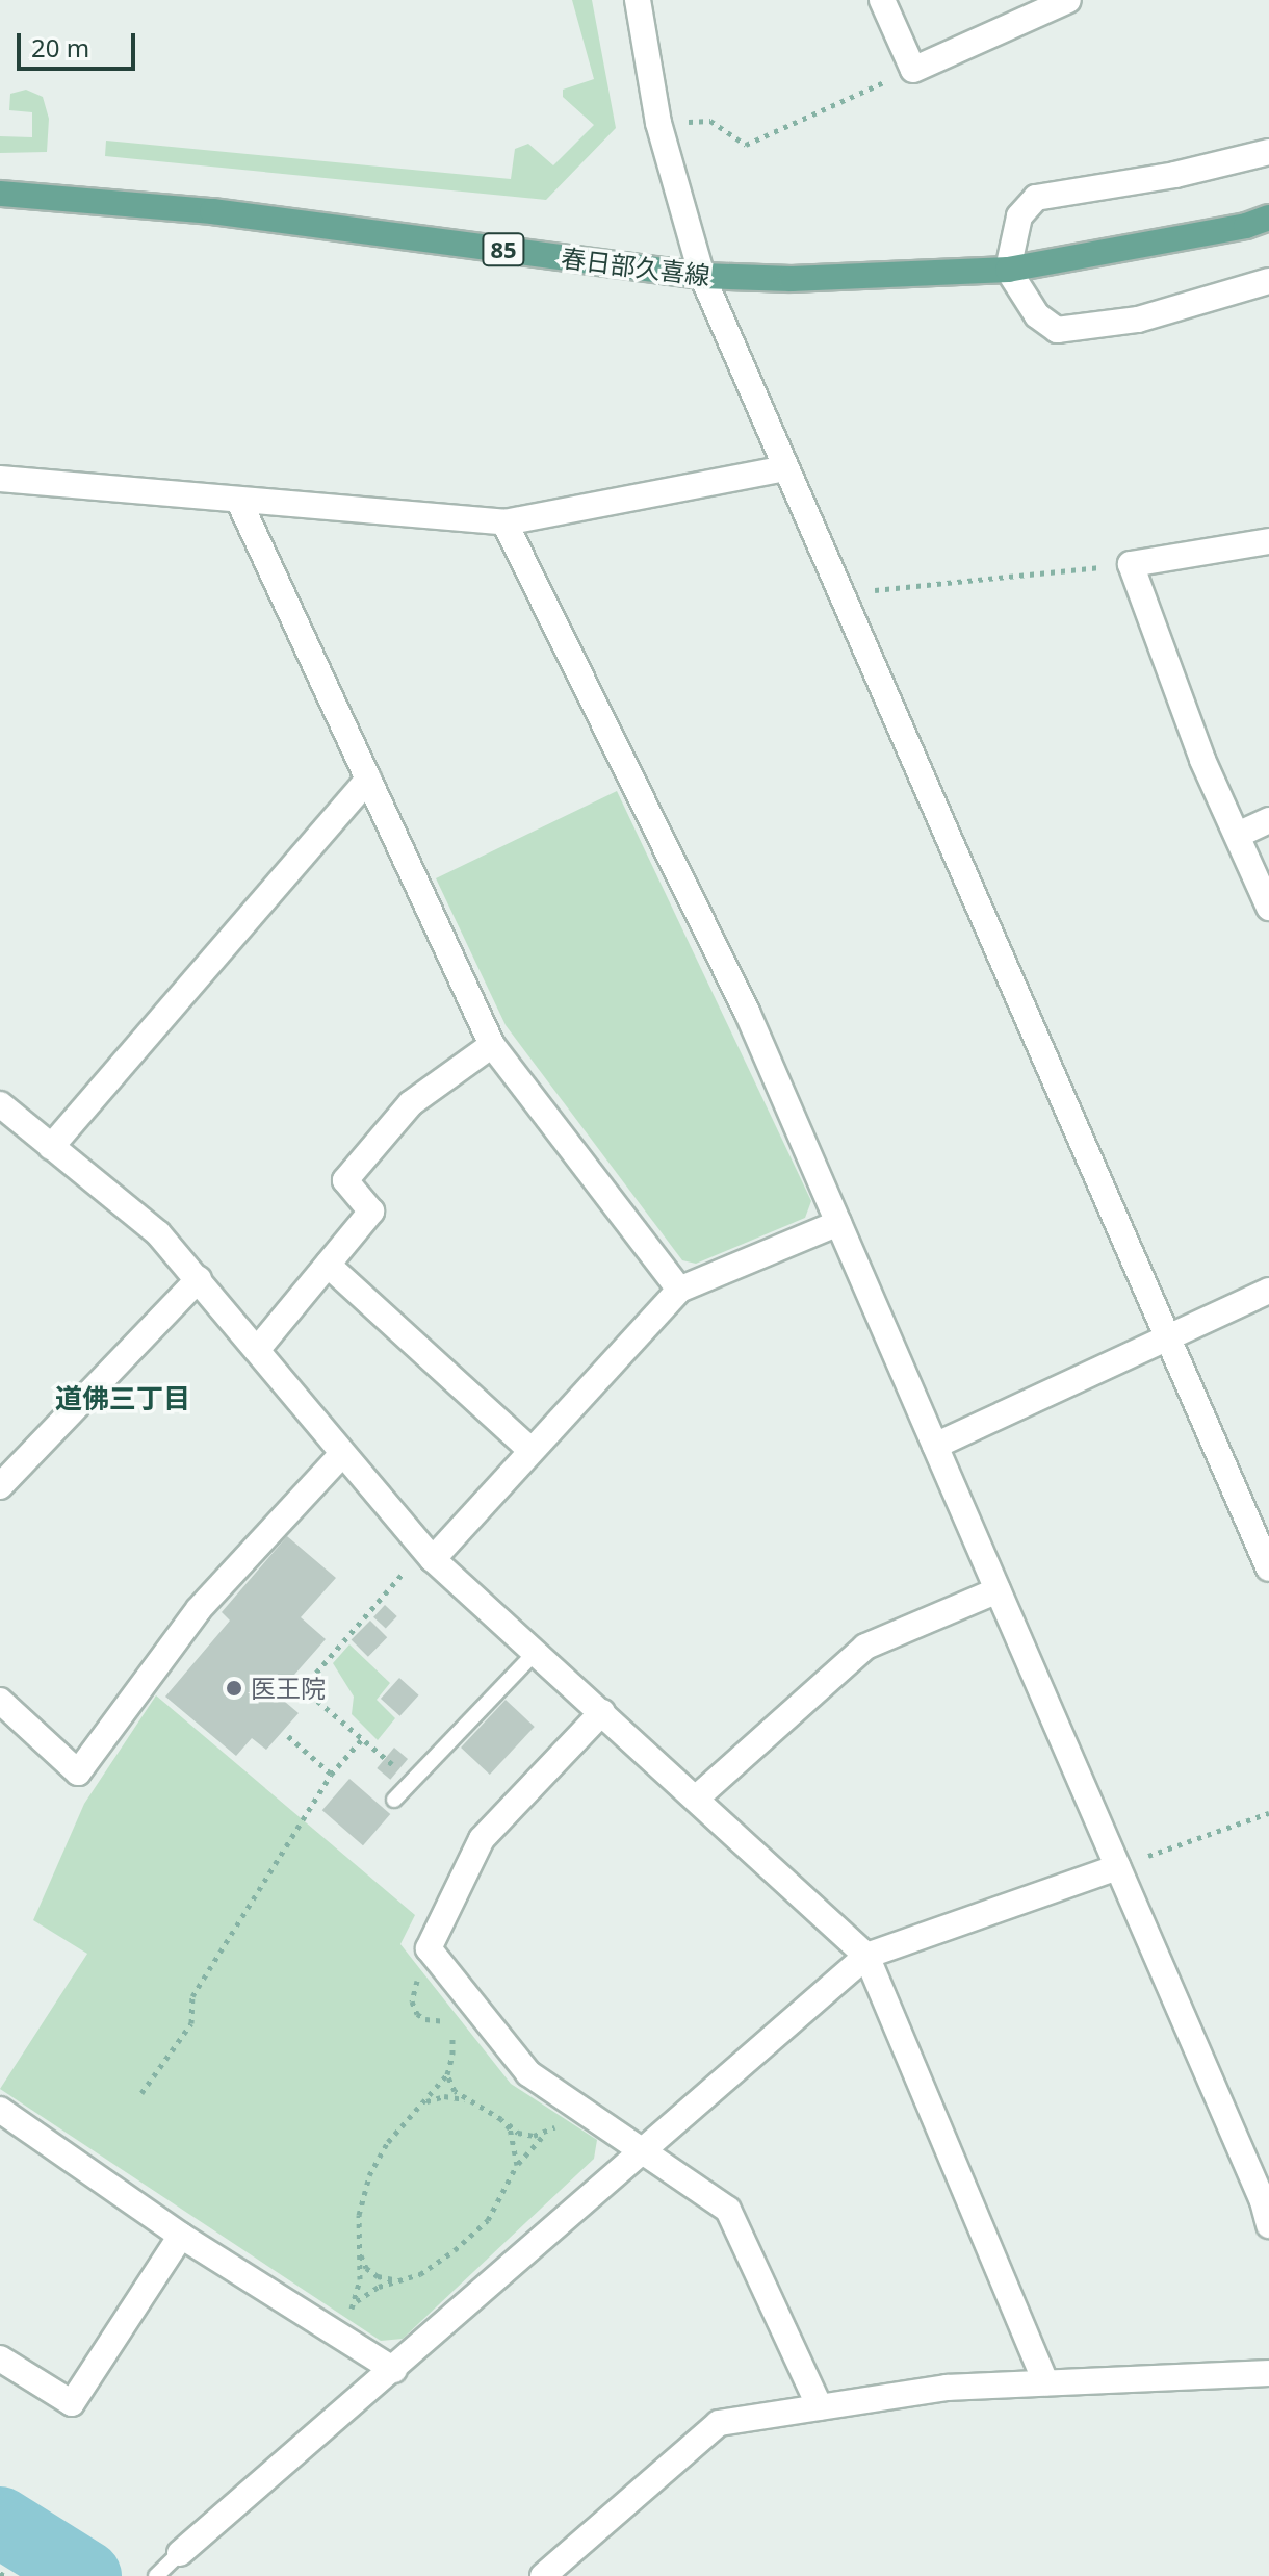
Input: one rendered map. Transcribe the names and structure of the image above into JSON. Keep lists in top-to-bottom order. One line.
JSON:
{"streets":{"main road":["85","春日部久喜線"]},"districts":["道佛三丁目"],"places":["医王院"],"scale_bar":"20 m"}
